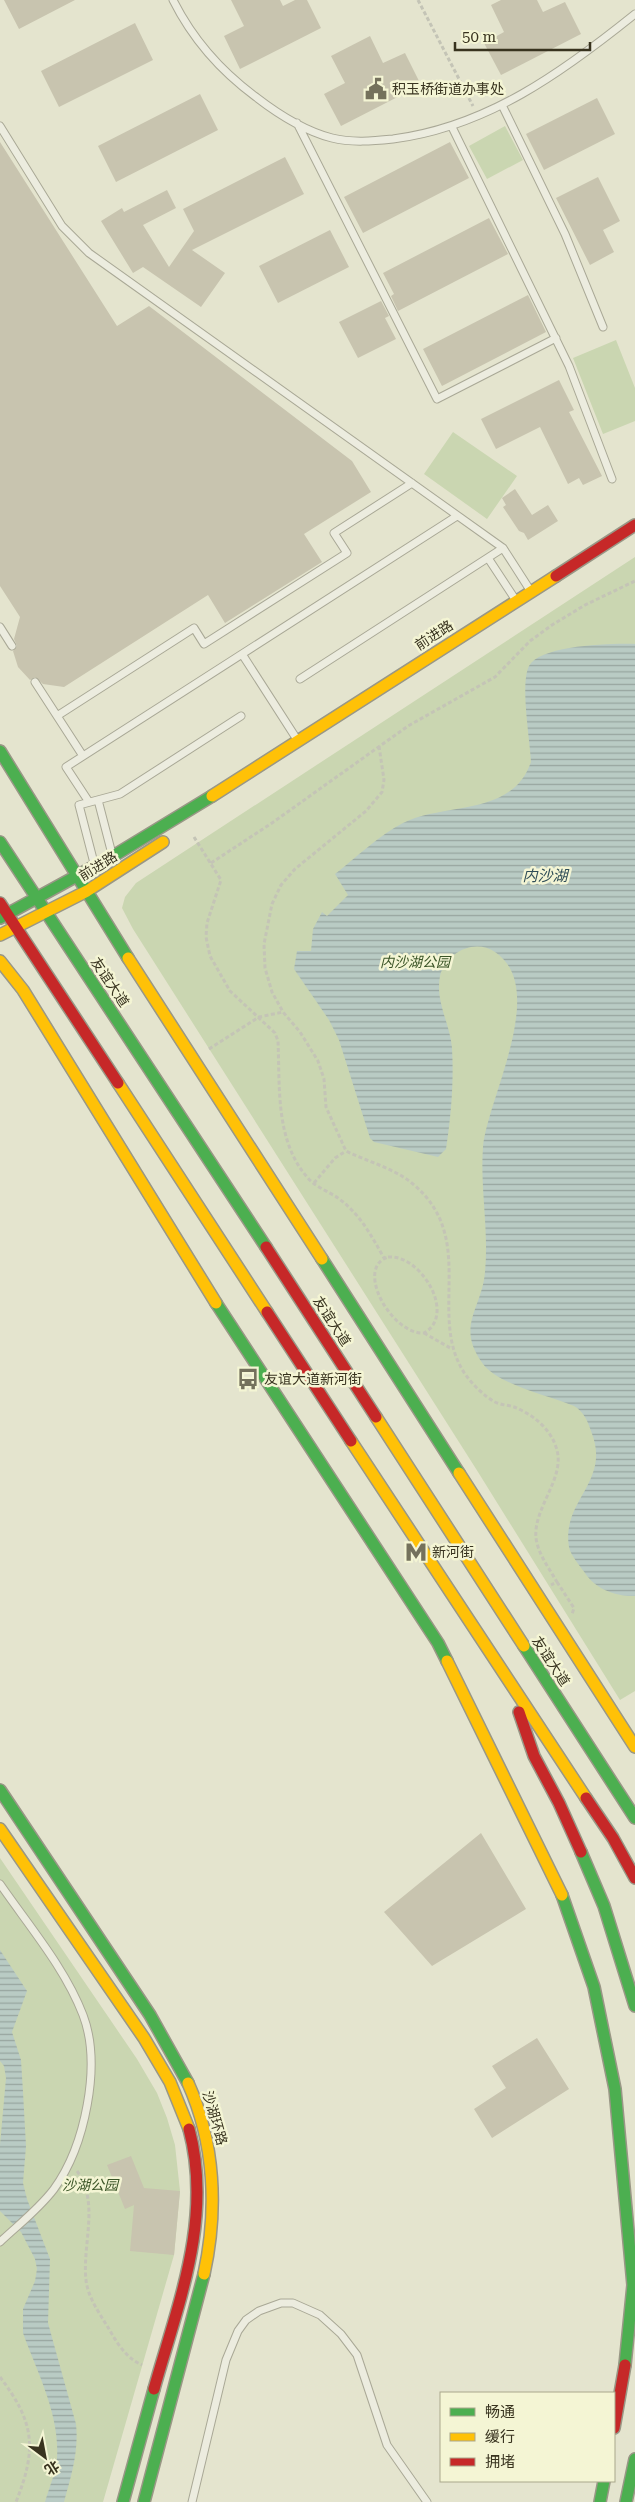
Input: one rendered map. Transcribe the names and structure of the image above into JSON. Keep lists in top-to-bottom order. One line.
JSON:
{"streets":{"main road":["前进路","友谊大道","沙湖环路"]},"crossings":[["前进路","友谊大道"]],"water":["内沙湖"],"parks":["内沙湖公园","沙湖公园"],"places":{"public building":["积玉桥街道办事处"],"bus stop":["友谊大道新河街"],"metro station":["新河街"]},"legend":["畅通","缓行","拥堵"],"scale_bar":"50 m","north":"bottom right"}
